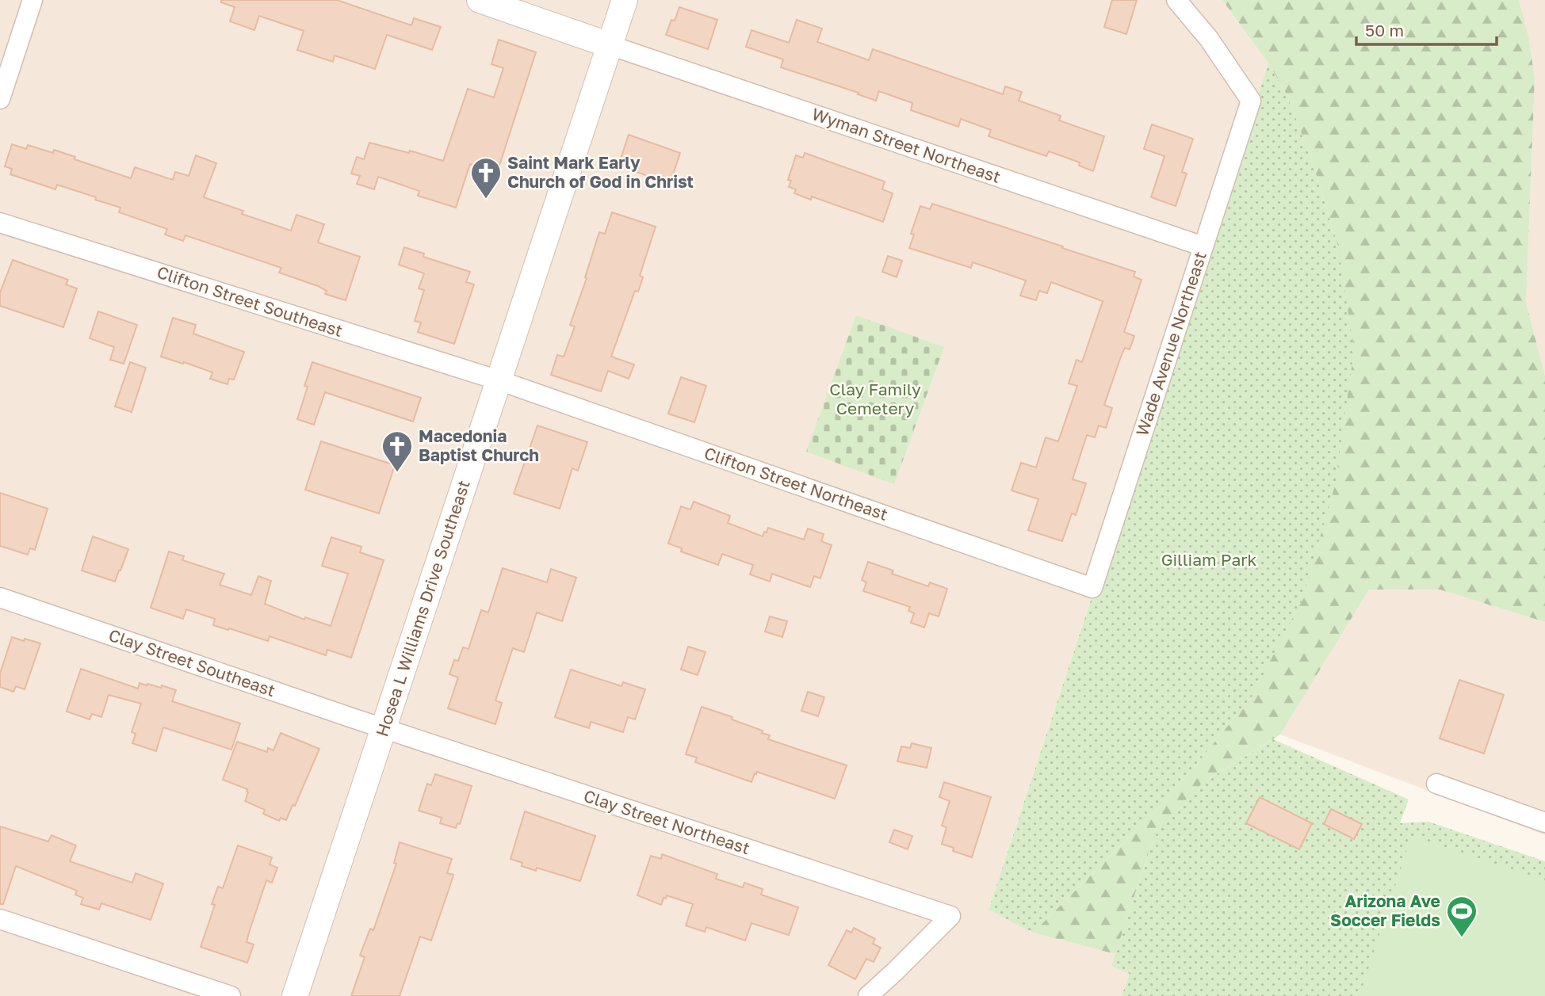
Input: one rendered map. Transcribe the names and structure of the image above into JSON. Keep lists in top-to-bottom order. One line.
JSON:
{"streets":{"street":["Wyman Street Northeast","Clifton Street Southeast","Wade Avenue Northeast","Clifton Street Northeast","Hosea L Williams Drive Southeast","Clay Street Southeast","Clay Street Northeast"]},"crossings":[["Wyman Street Northeast","Wade Avenue Northeast"],["Wyman Street Northeast","Hosea L Williams Drive Southeast"],["Clifton Street Southeast","Clifton Street Northeast"],["Clifton Street Southeast","Hosea L Williams Drive Southeast"],["Wade Avenue Northeast","Clifton Street Northeast"],["Clifton Street Northeast","Hosea L Williams Drive Southeast"],["Hosea L Williams Drive Southeast","Clay Street Southeast"],["Hosea L Williams Drive Southeast","Clay Street Northeast"],["Clay Street Southeast","Clay Street Northeast"]],"parks":["Clay Family Cemetery","Gilliam Park"],"places":{"church":["Saint Mark Early Church of God in Christ","Macedonia Baptist Church"],"sports":["Arizona Ave Soccer Fields"]},"scale_bar":"50 m"}
